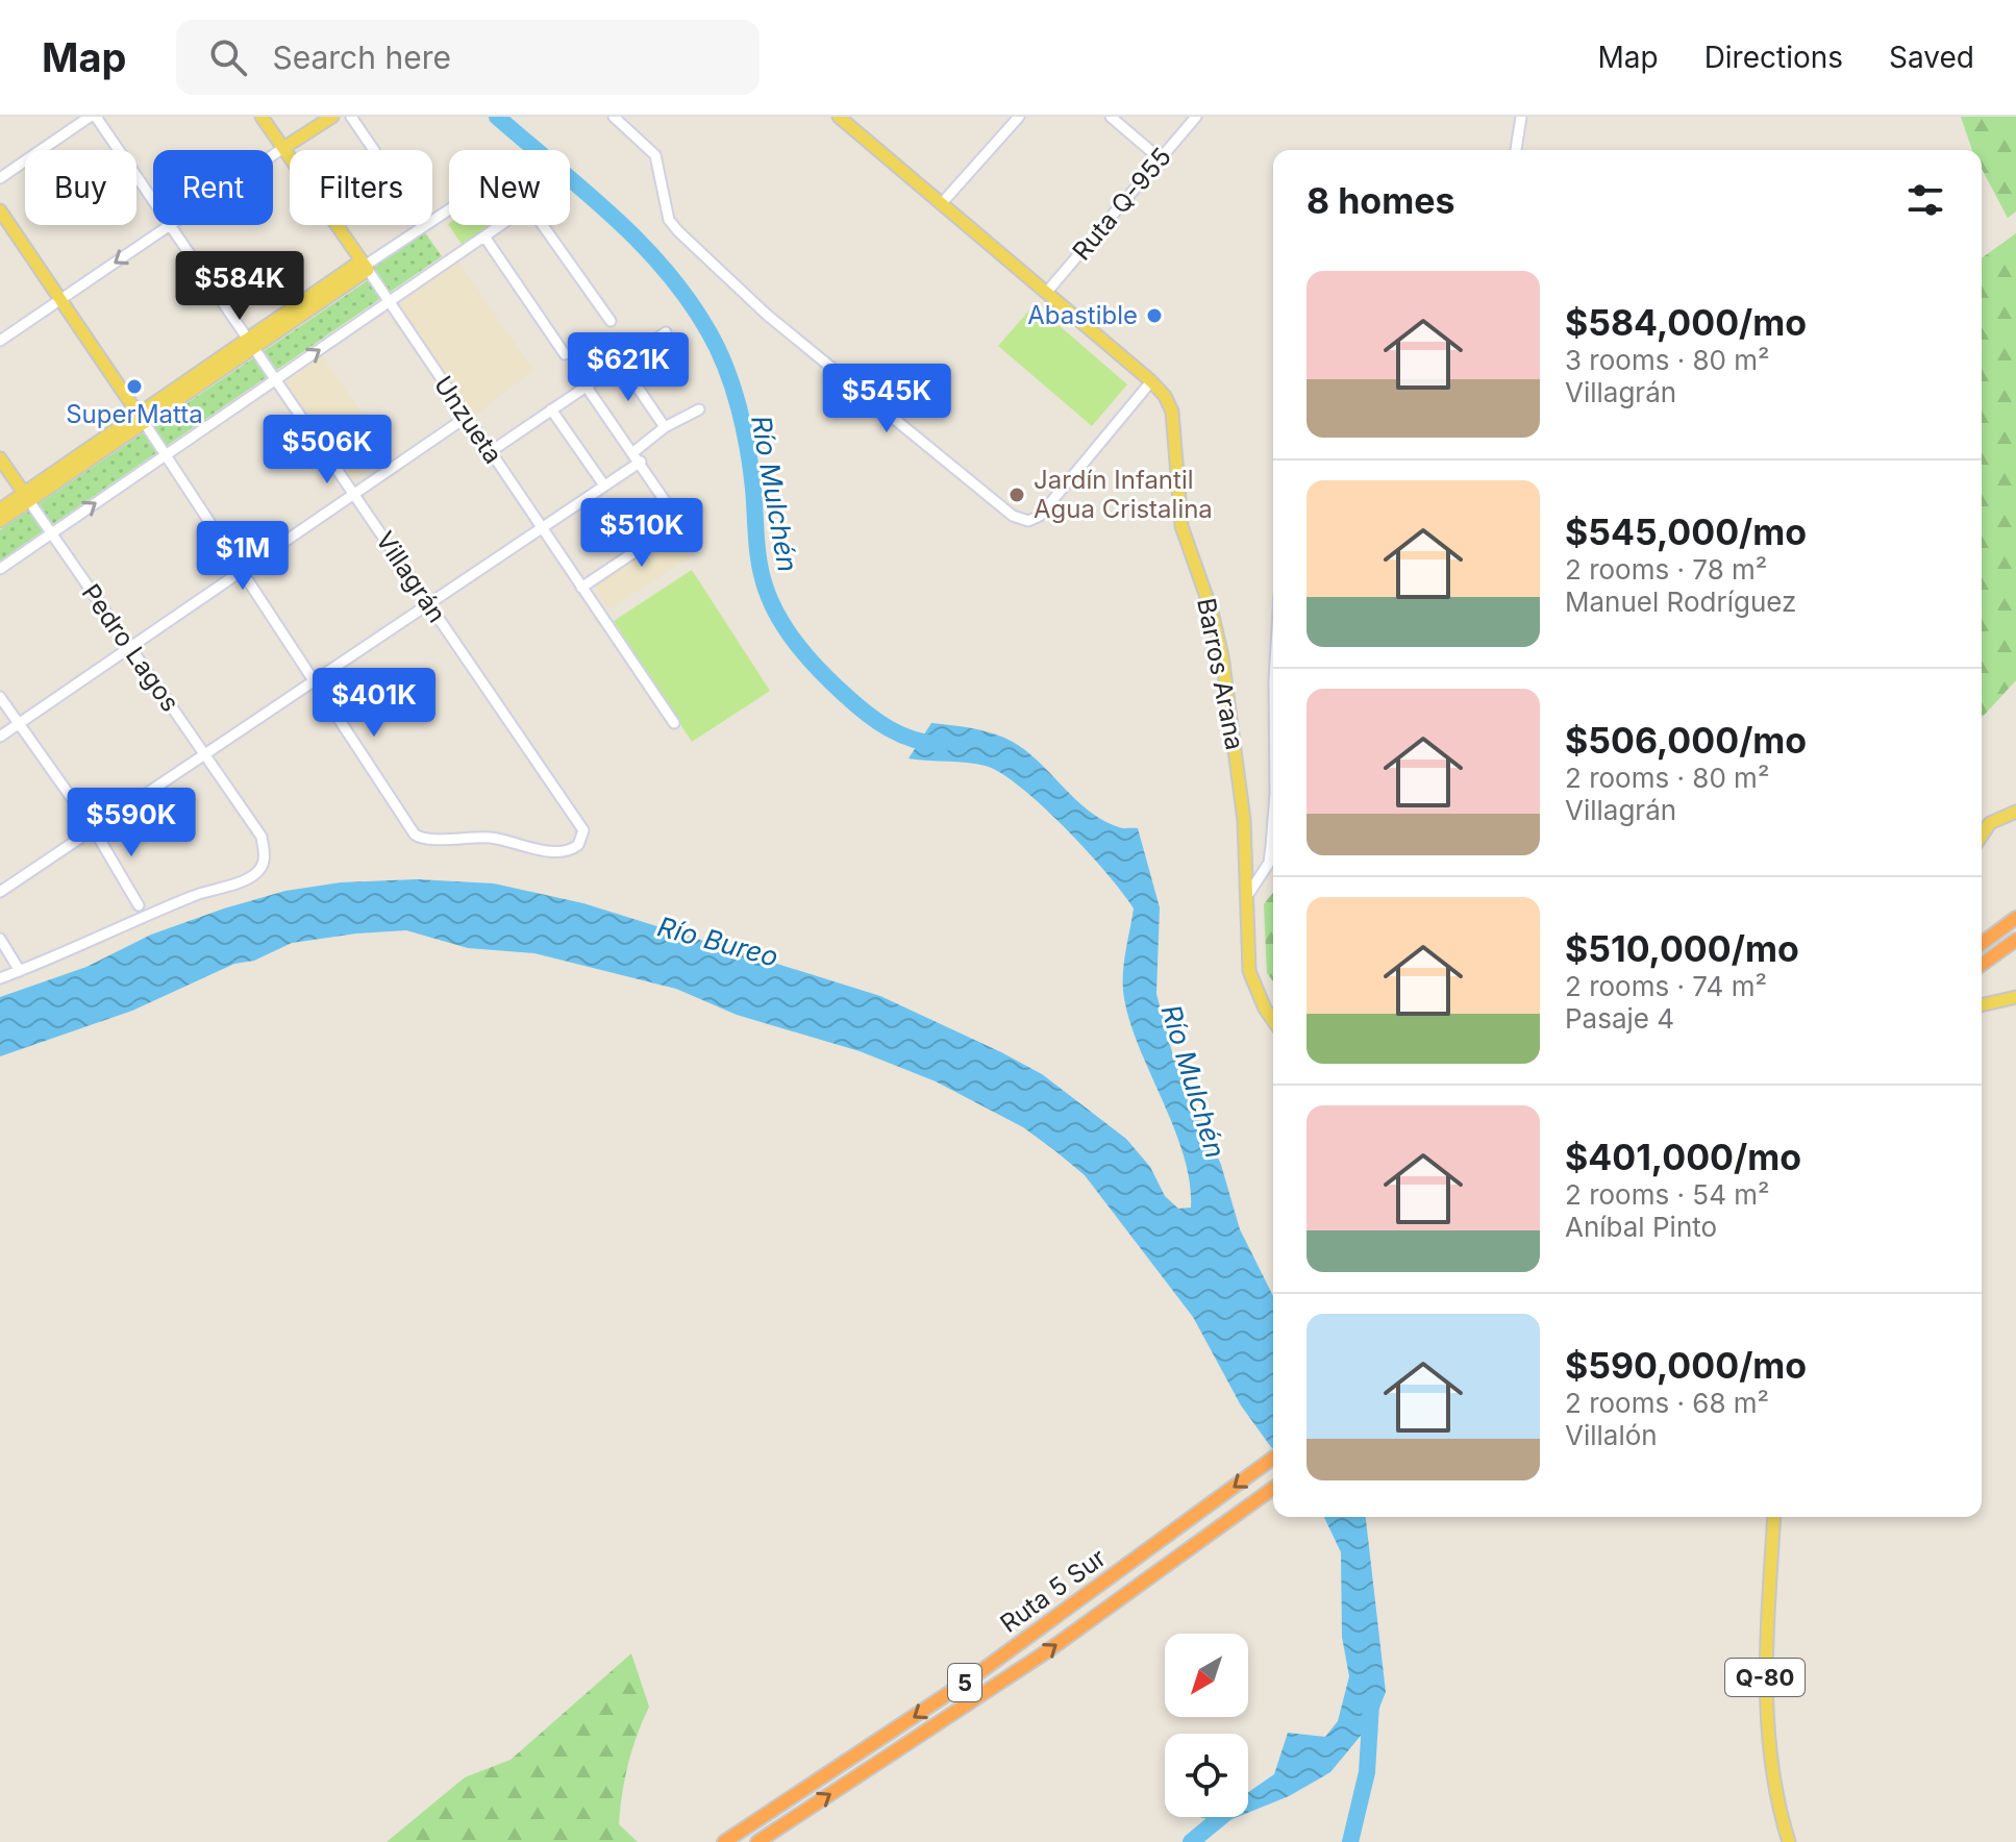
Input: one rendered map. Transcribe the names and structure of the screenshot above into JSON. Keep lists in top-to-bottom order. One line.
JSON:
{"streets":{"highway":["Ruta 5 Sur","5"],"main road":["Unzueta","Pedro Lagos","Barros Arana","Q-80"],"street":["Ruta Q-955","Villagrán"]},"crossings":[["Ruta Q-955","Barros Arana"]],"water":["Río Mulchén","Río Bureo"],"places":["Abastible","SuperMatta","Jardín Infantil Agua Cristalina"],"north":"bottom left","page":{"header":"Map","search":"Search here","nav":["Map","Directions","Saved"],"chip":["Buy","Rent","Filters","New"],"heading":"8 homes","list":[{"name":"$584,000/mo","note":"3 rooms · 80 m² · Villagrán"},{"name":"$545,000/mo","note":"2 rooms · 78 m² · Manuel Rodríguez"},{"name":"$506,000/mo","note":"2 rooms · 80 m² · Villagrán"},{"name":"$510,000/mo","note":"2 rooms · 74 m² · Pasaje 4"},{"name":"$401,000/mo","note":"2 rooms · 54 m² · Aníbal Pinto"},{"name":"$590,000/mo","note":"2 rooms · 68 m² · Villalón"}],"price":["$584K","$621K","$545K","$506K","$510K","$1M","$401K","$590K"]}}
